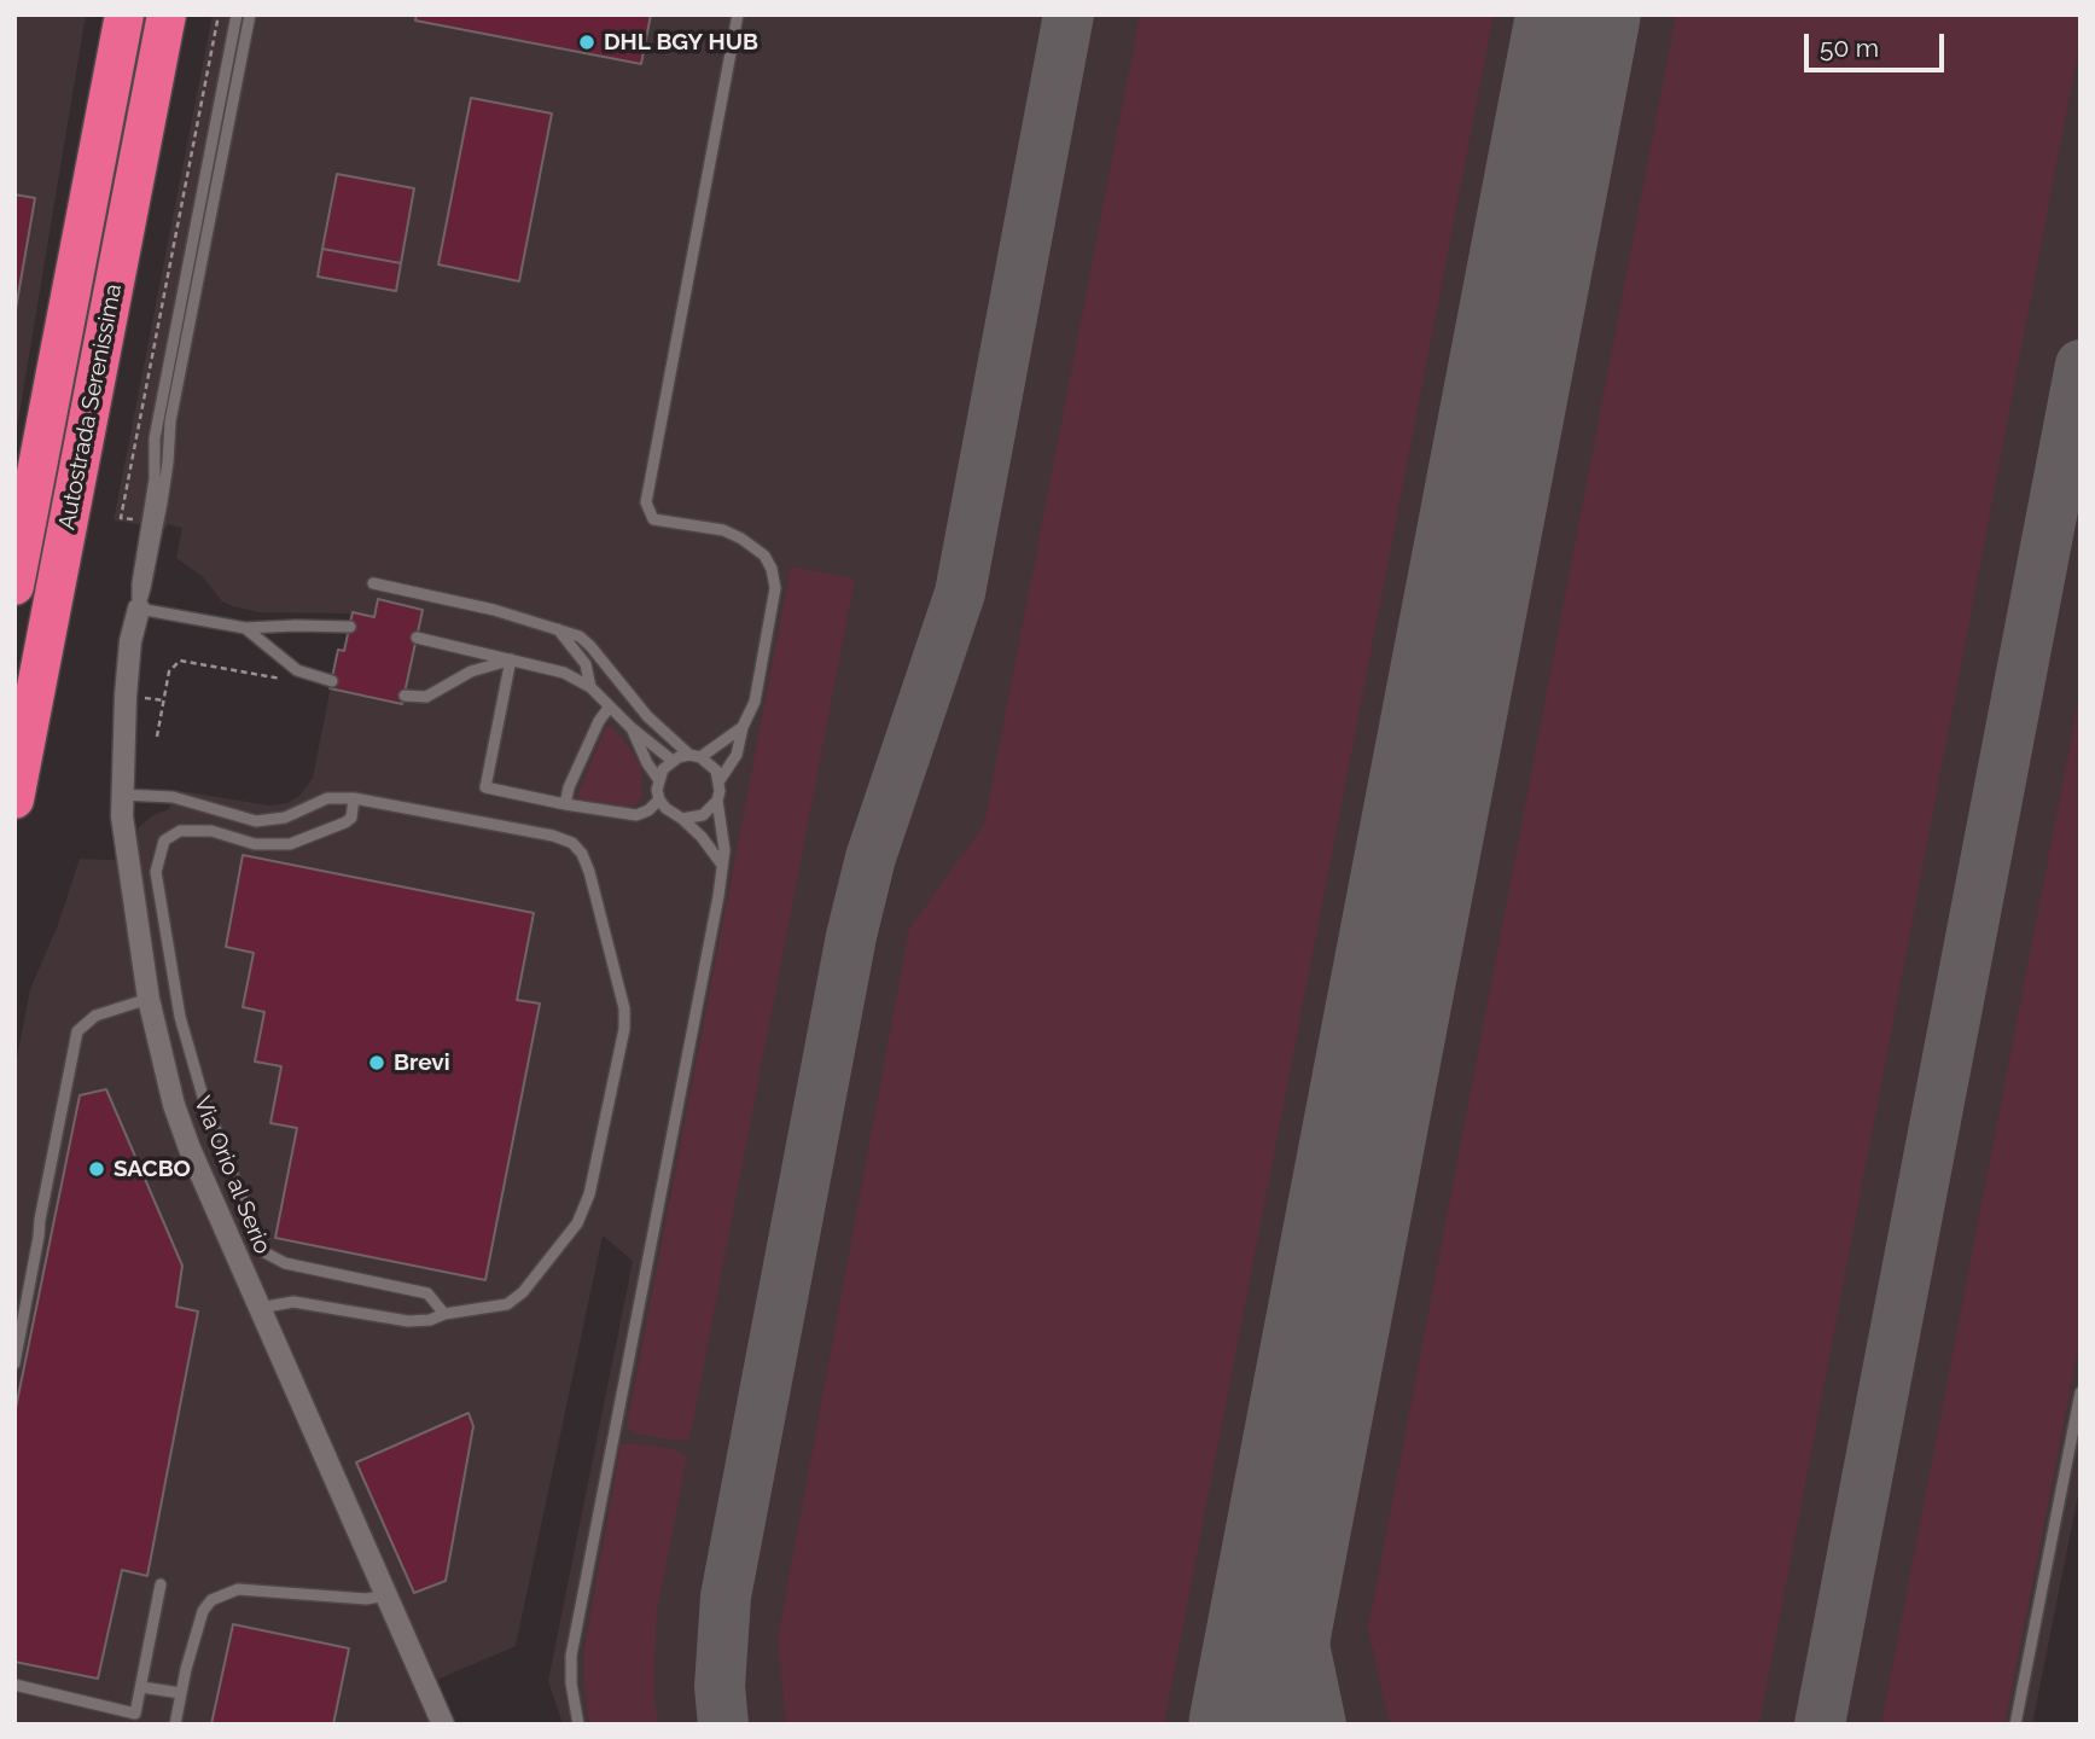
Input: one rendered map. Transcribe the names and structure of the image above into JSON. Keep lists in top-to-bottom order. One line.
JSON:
{"streets":{"highway":["Autostrada Serenissima"],"street":["Via Orio al Serio"]},"places":["DHL BGY HUB","Brevi","SACBO"],"scale_bar":"50 m"}
